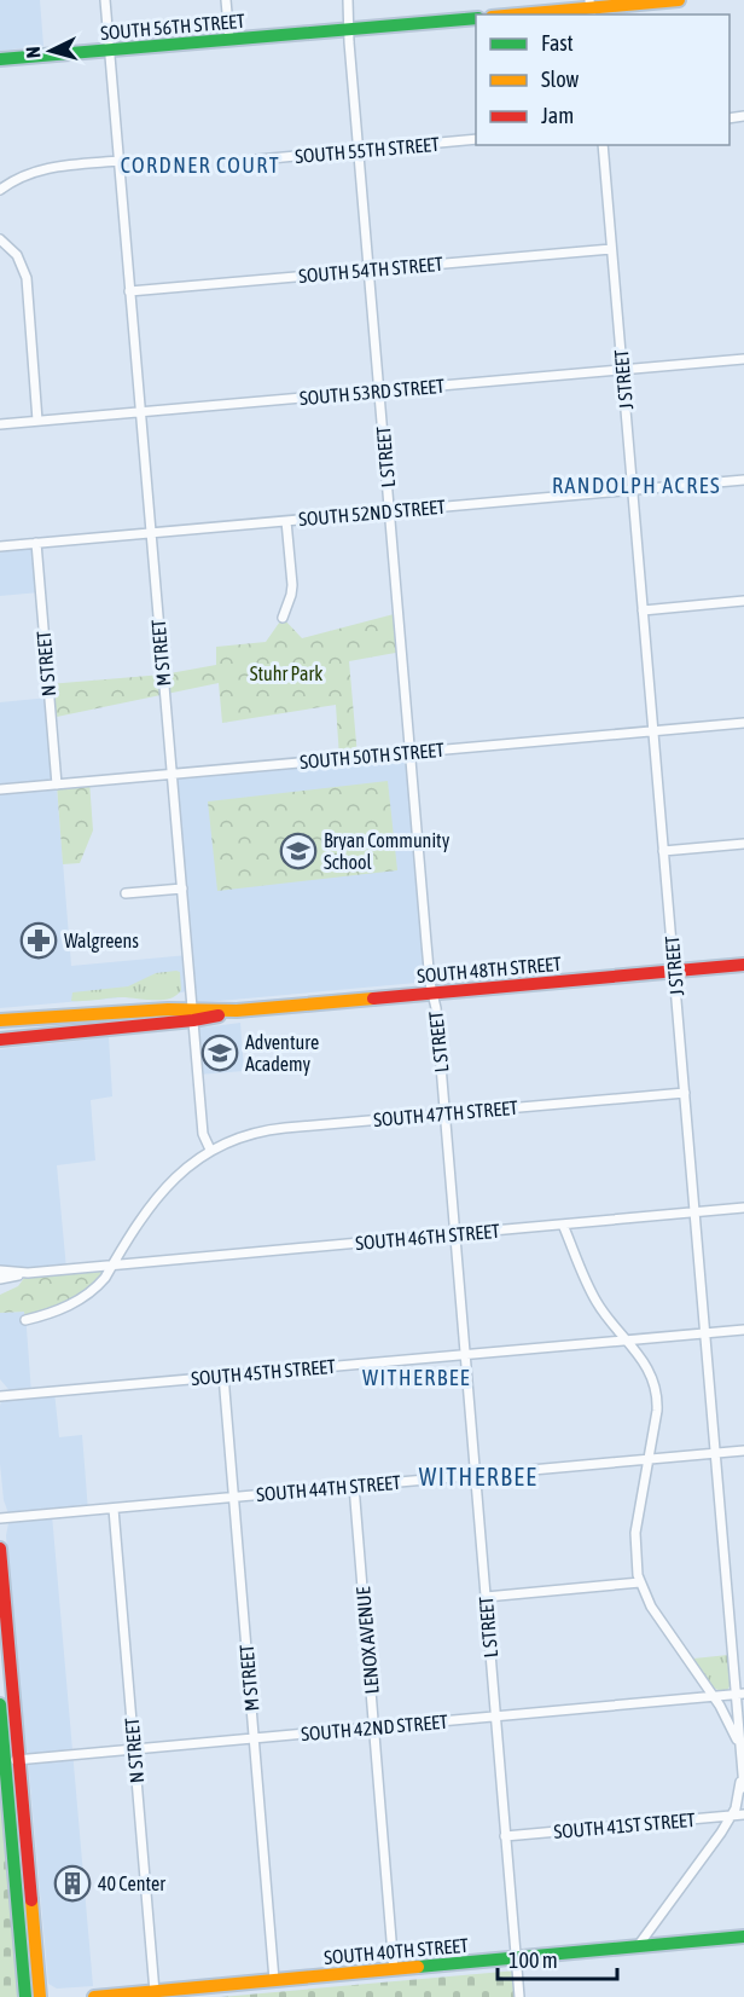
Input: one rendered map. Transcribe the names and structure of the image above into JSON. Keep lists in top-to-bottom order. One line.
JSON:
{"streets":{"main road":["SOUTH 56TH STREET","SOUTH 48TH STREET","SOUTH 40TH STREET"],"street":["SOUTH 55TH STREET","SOUTH 54TH STREET","J STREET","SOUTH 53RD STREET","L STREET","SOUTH 52ND STREET","M STREET","N STREET","SOUTH 50TH STREET","SOUTH 47TH STREET","SOUTH 46TH STREET","SOUTH 45TH STREET","SOUTH 44TH STREET","LENOX AVENUE","SOUTH 42ND STREET","SOUTH 41ST STREET"]},"crossings":[["SOUTH 56TH STREET","L STREET"],["SOUTH 56TH STREET","M STREET"],["SOUTH 55TH STREET","L STREET"],["SOUTH 54TH STREET","J STREET"],["SOUTH 54TH STREET","L STREET"],["SOUTH 54TH STREET","M STREET"],["J STREET","SOUTH 53RD STREET"],["J STREET","SOUTH 52ND STREET"],["J STREET","SOUTH 50TH STREET"],["J STREET","SOUTH 48TH STREET"],["J STREET","SOUTH 47TH STREET"],["J STREET","SOUTH 46TH STREET"],["J STREET","SOUTH 45TH STREET"],["J STREET","SOUTH 44TH STREET"],["J STREET","SOUTH 42ND STREET"],["SOUTH 53RD STREET","L STREET"],["SOUTH 53RD STREET","M STREET"],["L STREET","SOUTH 52ND STREET"],["L STREET","SOUTH 50TH STREET"],["L STREET","SOUTH 48TH STREET"],["L STREET","SOUTH 47TH STREET"],["L STREET","SOUTH 46TH STREET"],["L STREET","SOUTH 45TH STREET"],["L STREET","SOUTH 44TH STREET"],["L STREET","SOUTH 42ND STREET"],["L STREET","SOUTH 41ST STREET"],["L STREET","SOUTH 40TH STREET"],["SOUTH 52ND STREET","M STREET"],["SOUTH 52ND STREET","N STREET"],["M STREET","SOUTH 50TH STREET"],["M STREET","SOUTH 48TH STREET"],["M STREET","SOUTH 47TH STREET"],["M STREET","SOUTH 45TH STREET"],["M STREET","SOUTH 44TH STREET"],["M STREET","SOUTH 42ND STREET"],["M STREET","SOUTH 40TH STREET"],["N STREET","SOUTH 50TH STREET"],["N STREET","SOUTH 44TH STREET"],["N STREET","SOUTH 42ND STREET"],["N STREET","SOUTH 40TH STREET"],["SOUTH 44TH STREET","LENOX AVENUE"],["LENOX AVENUE","SOUTH 42ND STREET"],["LENOX AVENUE","SOUTH 40TH STREET"]],"districts":["CORDNER COURT","RANDOLPH ACRES","WITHERBEE","WITHERBEE"],"parks":["Stuhr Park"],"places":{"school or university":["Bryan Community School","Adventure Academy"],"pharmacy":["Walgreens"],"building":["40 Center"]},"legend":["Fast","Slow","Jam"],"scale_bar":"100 m","north":"left"}
